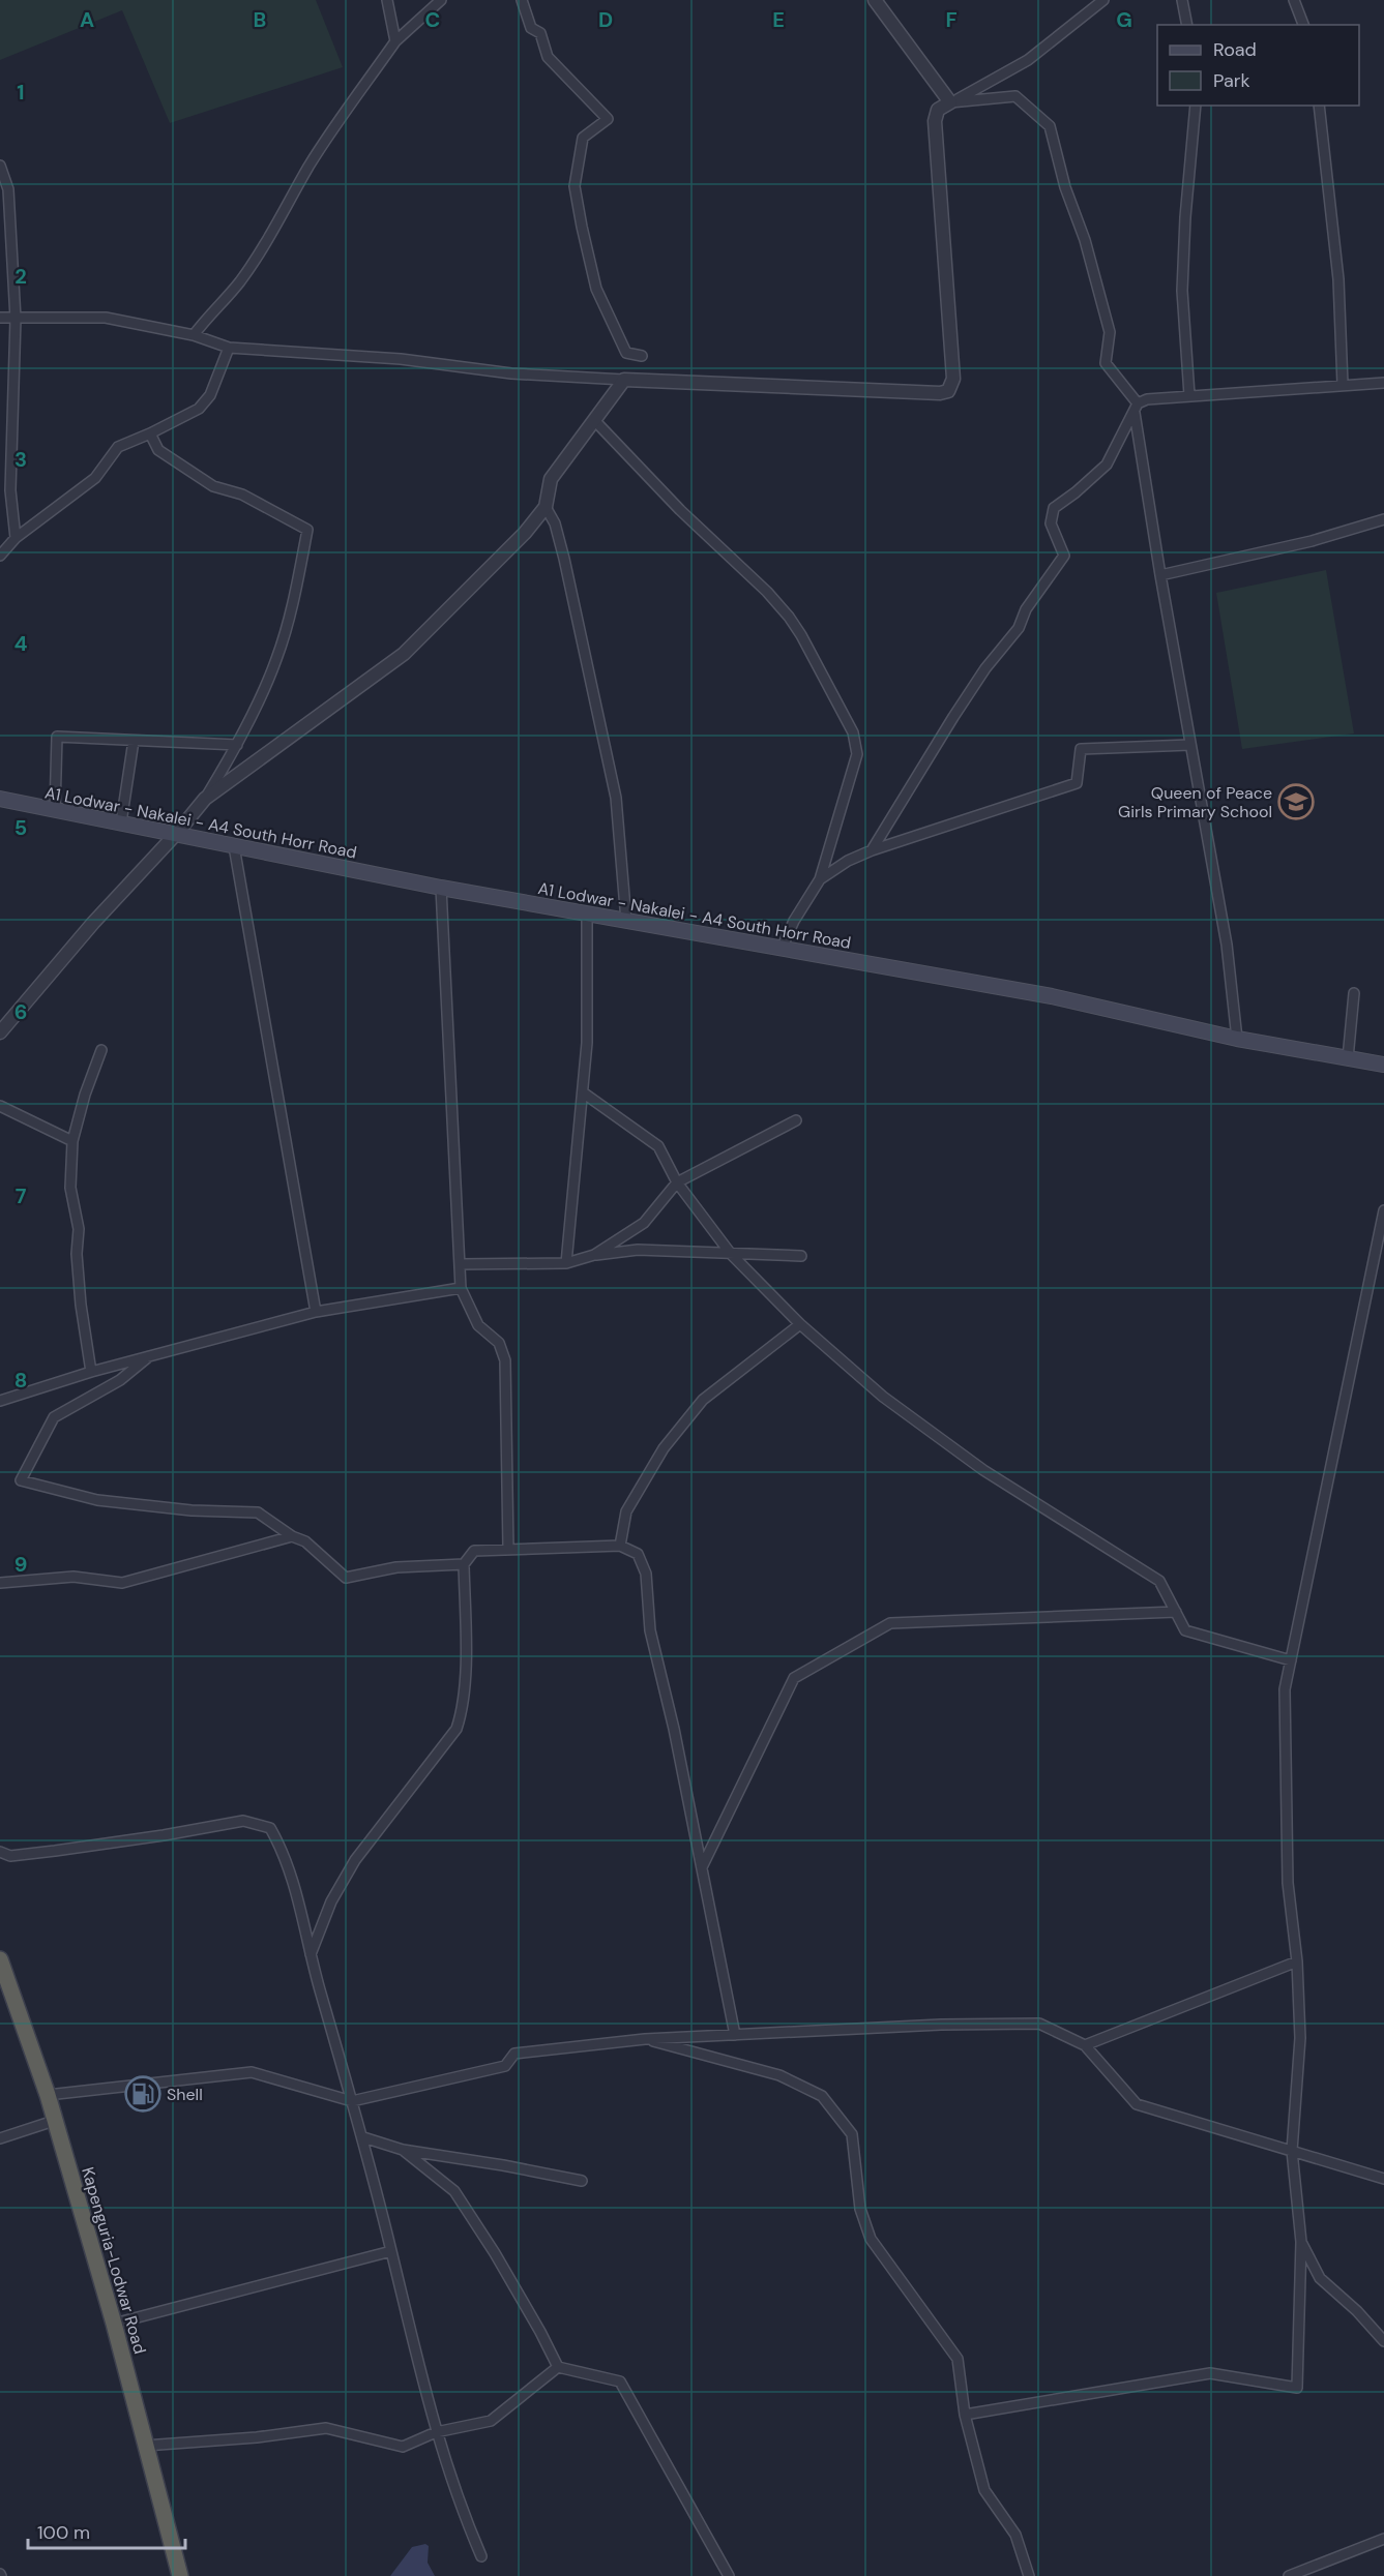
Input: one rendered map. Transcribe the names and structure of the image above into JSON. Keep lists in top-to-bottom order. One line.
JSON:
{"streets":{"highway":["Kapenguria-Lodwar Road"],"main road":["A1 Lodwar - Nakalei - A4 South Horr Road"]},"places":{"school or university":["Queen of Peace Girls Primary School"],"fuel station":["Shell"]},"legend":["Road","Park"],"scale_bar":"100 m","grid":{"columns":["A","B","C","D","E","F","G"],"rows":["1","2","3","4","5","6","7","8","9"]}}
